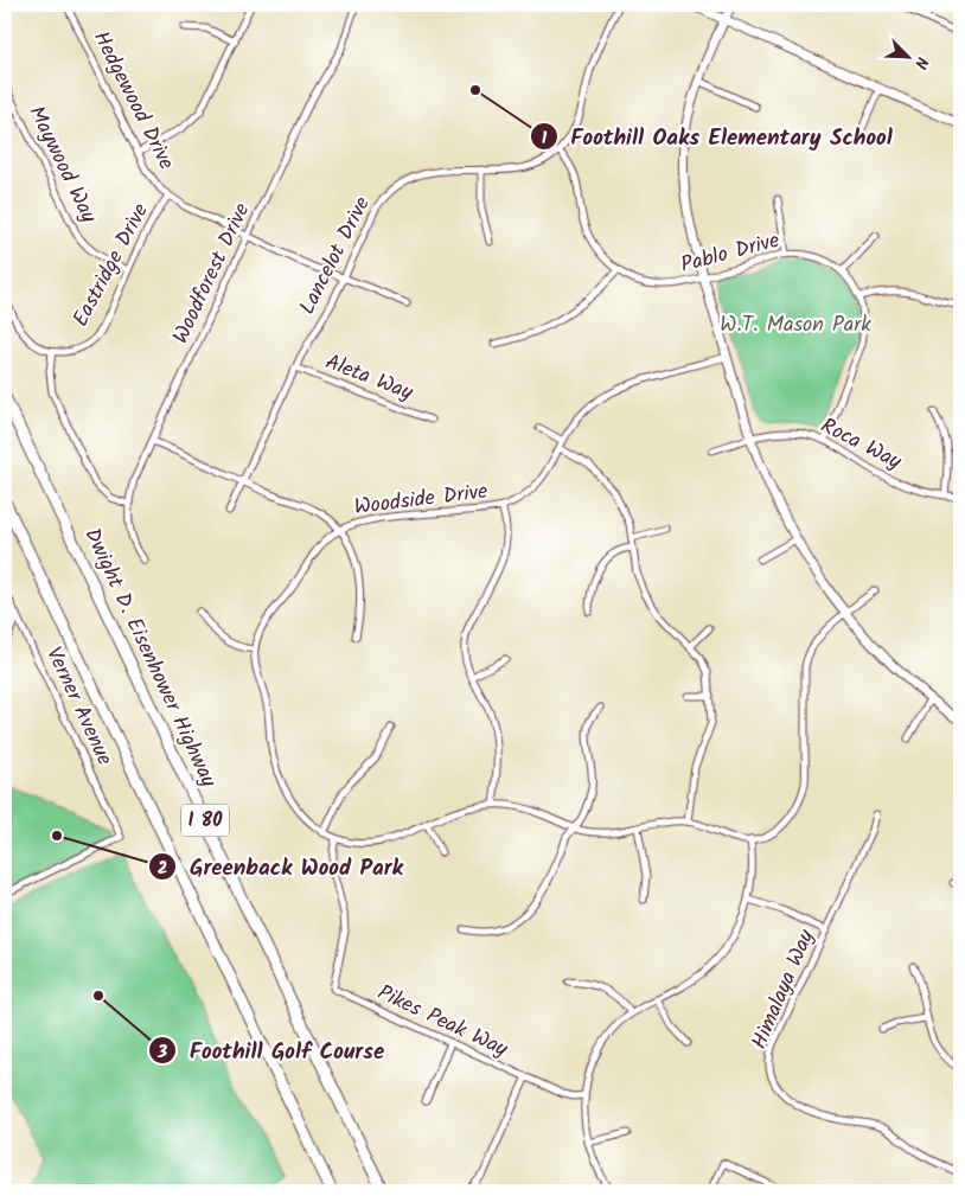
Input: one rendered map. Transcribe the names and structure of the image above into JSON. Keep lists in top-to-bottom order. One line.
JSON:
{"streets":{"highway":["Dwight D. Eisenhower Highway","I 80"],"street":["Hedgewood Drive","Maywood Way","Pablo Drive","Lancelot Drive","Eastridge Drive","Woodforest Drive","Aleta Way","Roca Way","Woodside Drive","Verner Avenue","Himalaya Way","Pikes Peak Way"]},"crossings":[["Hedgewood Drive","Lancelot Drive"],["Hedgewood Drive","Eastridge Drive"],["Hedgewood Drive","Woodforest Drive"],["Maywood Way","Eastridge Drive"],["Pablo Drive","Lancelot Drive"],["Pablo Drive","Roca Way"],["Lancelot Drive","Aleta Way"],["Lancelot Drive","Woodside Drive"],["Woodforest Drive","Woodside Drive"]],"parks":["W.T. Mason Park"],"places":["Foothill Oaks Elementary School","Greenback Wood Park","Foothill Golf Course"],"north":"bottom right"}
